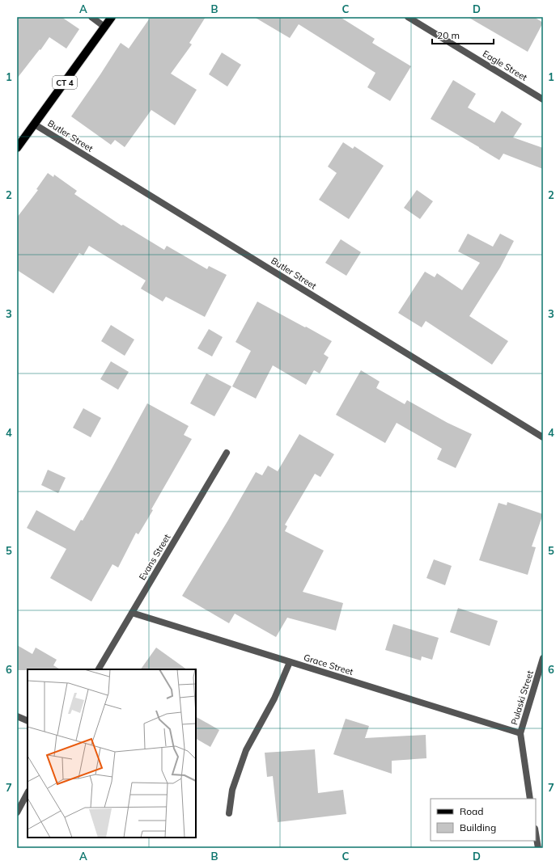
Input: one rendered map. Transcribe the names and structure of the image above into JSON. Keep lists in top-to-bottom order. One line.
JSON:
{"streets":{"main road":["CT 4"],"street":["Eagle Street","Butler Street","Evans Street","Grace Street","Pulaski Street"]},"crossings":[["CT 4","Butler Street"],["Evans Street","Grace Street"],["Grace Street","Pulaski Street"]],"legend":["Road","Building"],"scale_bar":"20 m","grid":{"columns":["A","B","C","D"],"rows":["1","2","3","4","5","6","7"]}}
